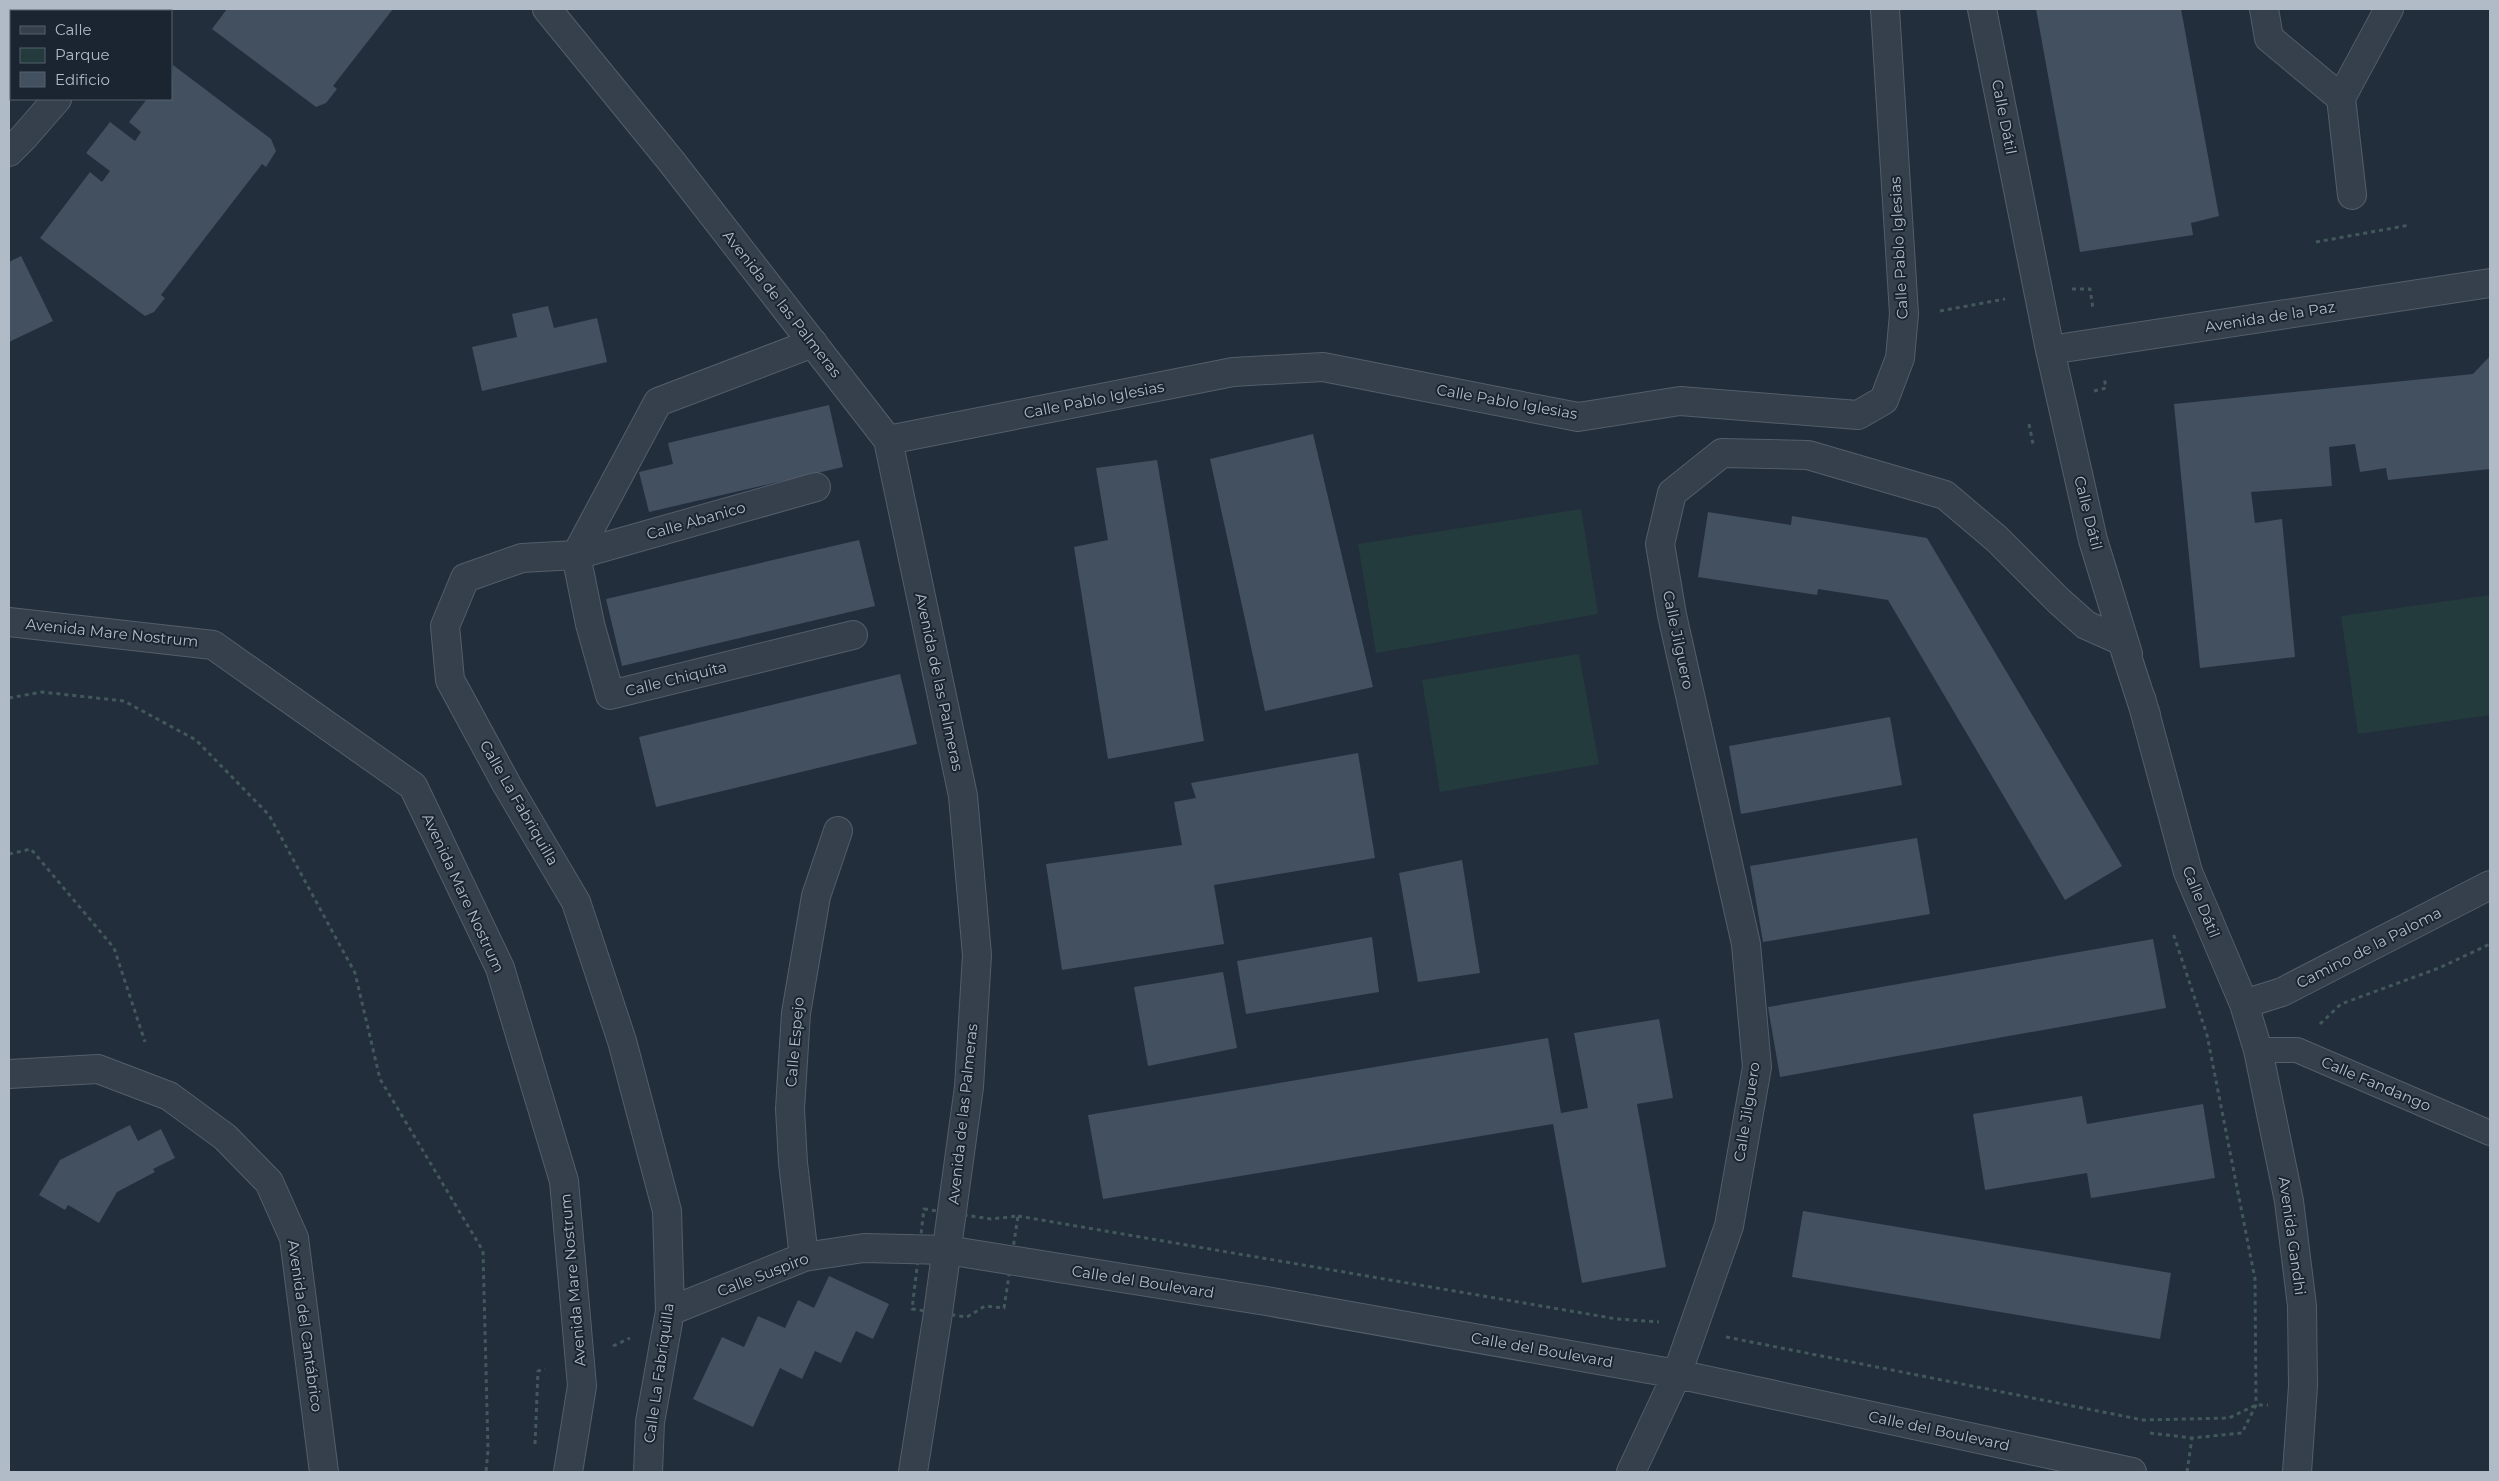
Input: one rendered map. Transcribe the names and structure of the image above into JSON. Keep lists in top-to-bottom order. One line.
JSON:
{"streets":{"street":["Calle Dátil","Calle Pablo Iglesias","Avenida de las Palmeras","Avenida de la Paz","Calle Abanico","Avenida Mare Nostrum","Calle Jilguero","Calle Chiquita","Calle La Fabriquilla","Camino de la Paloma","Calle Espejo","Avenida Gandhi","Calle Suspiro","Calle del Boulevard","Avenida del Cantábrico"],"lane":["Calle Fandango"]},"crossings":[["Calle Dátil","Avenida de la Paz"],["Calle Dátil","Calle Jilguero"],["Calle Dátil","Camino de la Paloma"],["Calle Dátil","Avenida Gandhi"],["Calle Pablo Iglesias","Avenida de las Palmeras"],["Avenida de las Palmeras","Calle Suspiro"],["Avenida de las Palmeras","Calle del Boulevard"],["Calle Abanico","Calle Chiquita"],["Calle Abanico","Calle La Fabriquilla"],["Calle Jilguero","Calle del Boulevard"],["Calle Chiquita","Calle La Fabriquilla"],["Calle La Fabriquilla","Calle Suspiro"],["Camino de la Paloma","Avenida Gandhi"],["Calle Espejo","Calle Suspiro"],["Calle Fandango","Avenida Gandhi"],["Calle Suspiro","Calle del Boulevard"]],"legend":["Calle","Parque","Edificio"]}
